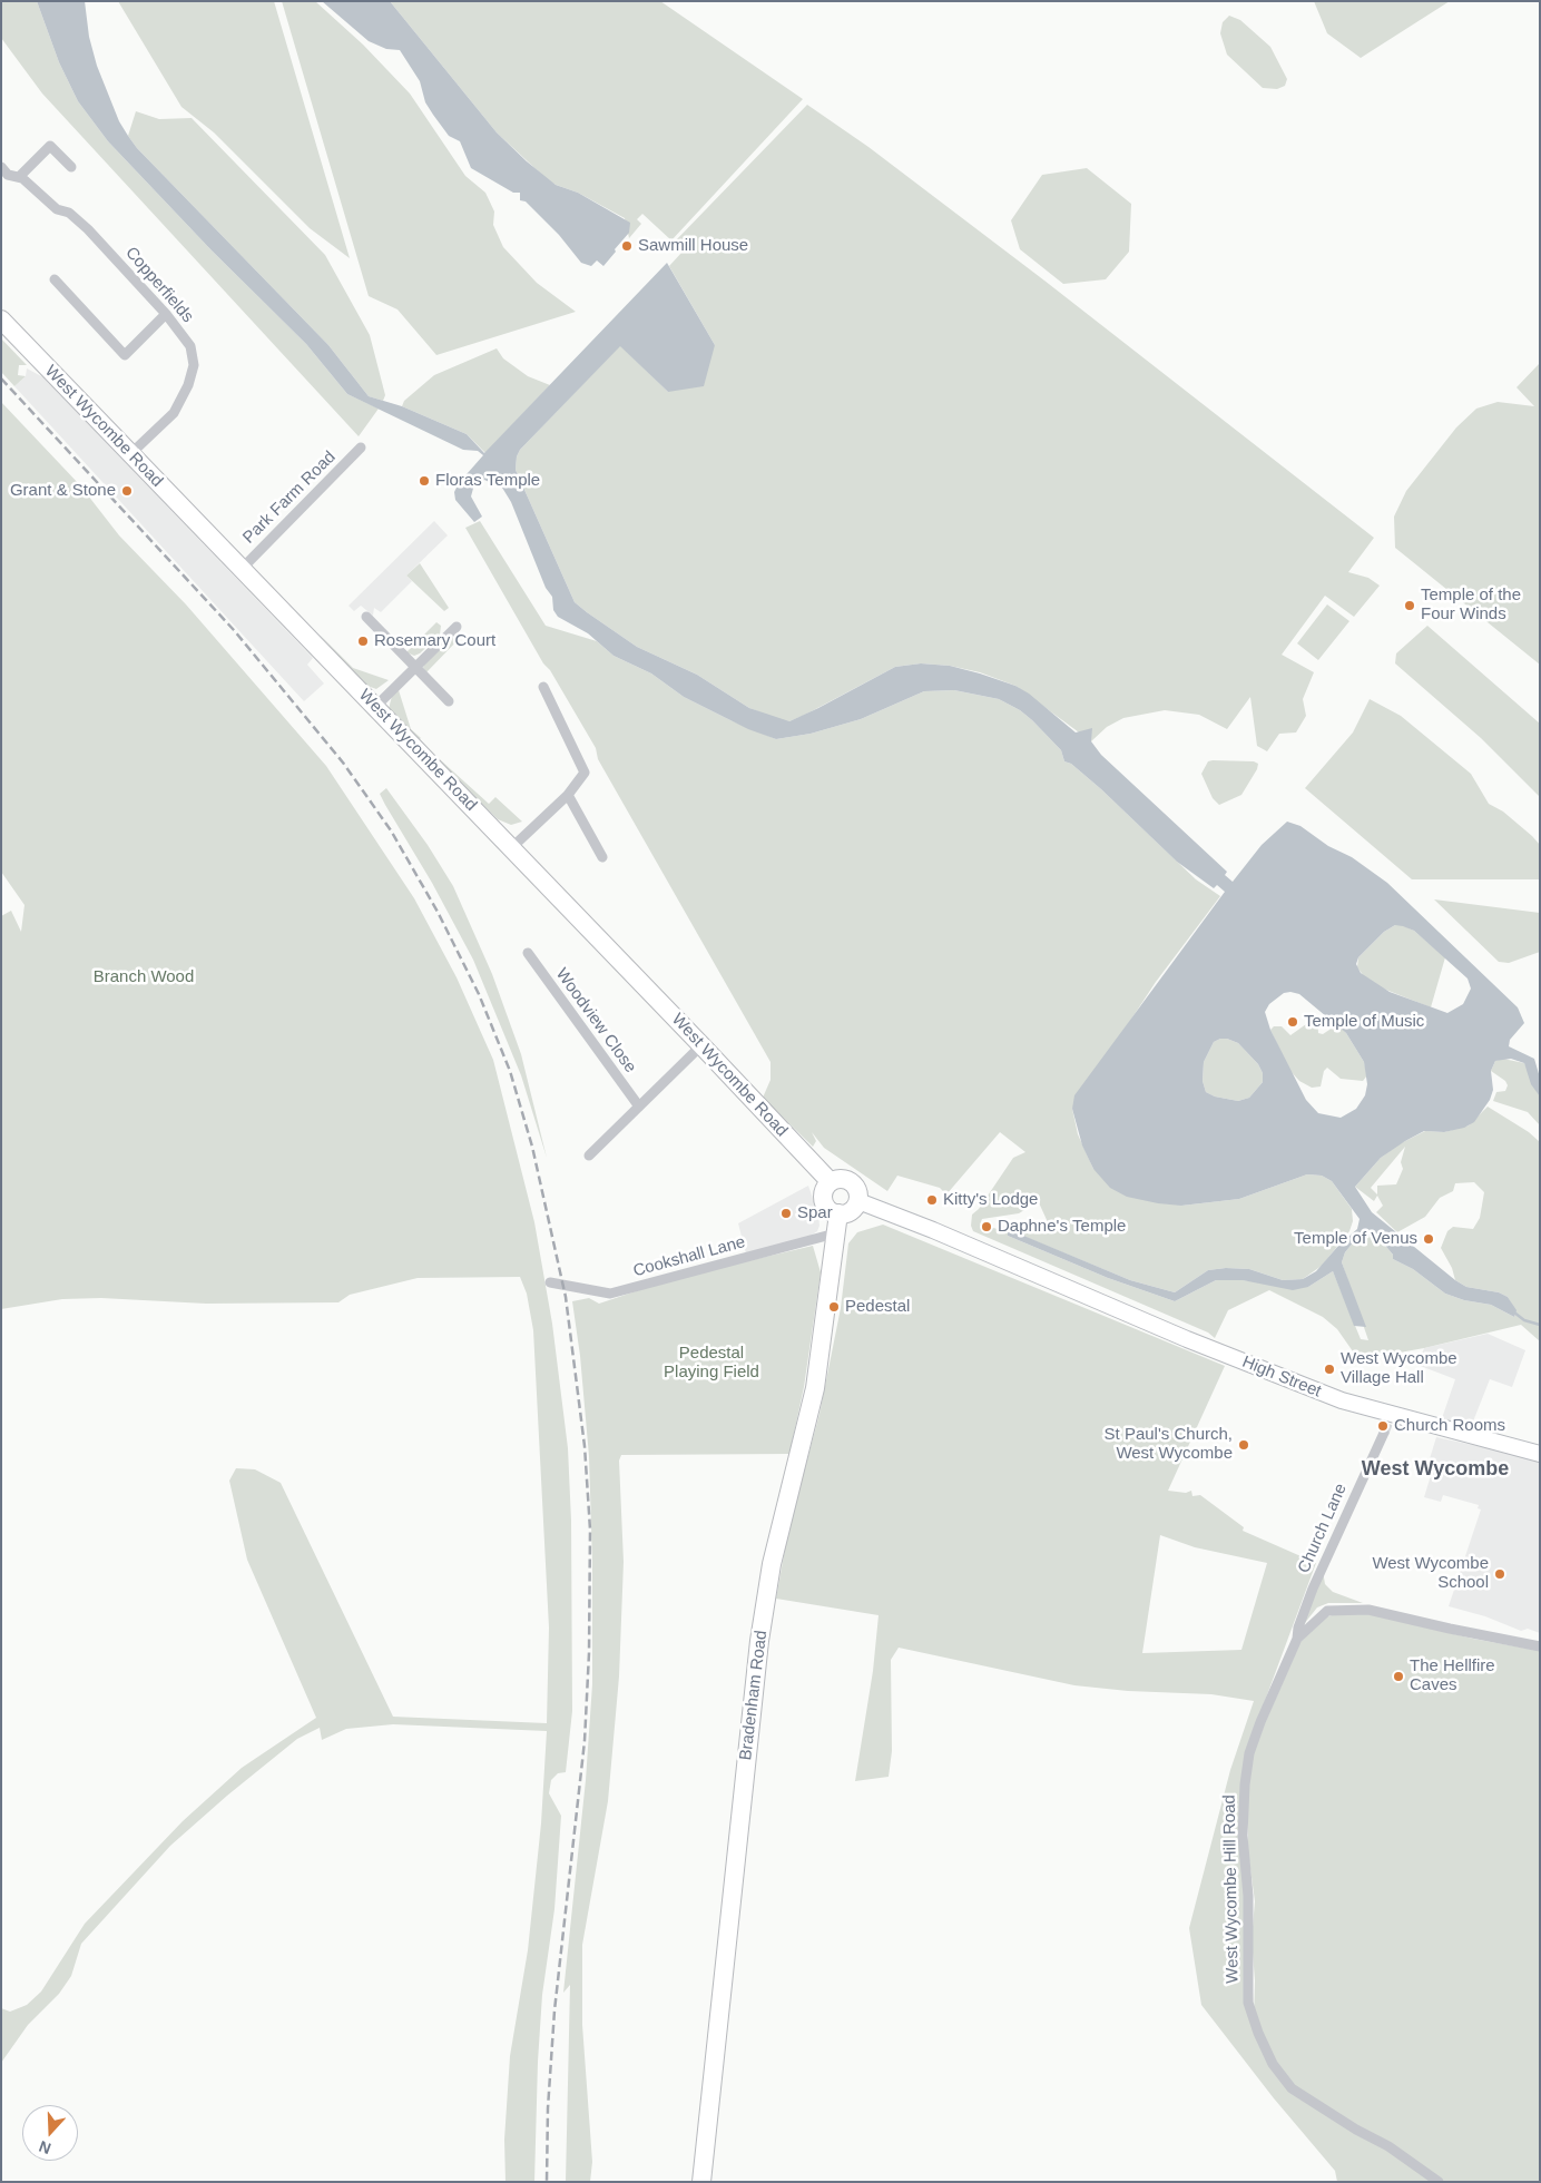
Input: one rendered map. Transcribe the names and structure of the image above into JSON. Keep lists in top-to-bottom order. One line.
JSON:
{"streets":{"highway":["West Wycombe Road","Bradenham Road"],"main road":["High Street"],"street":["Copperfields","Park Farm Road","Woodview Close","Cookshall Lane","Church Lane","West Wycombe Hill Road"]},"crossings":[["Copperfields","West Wycombe Road"],["West Wycombe Road","Park Farm Road"],["West Wycombe Road","High Street"],["West Wycombe Road","Bradenham Road"],["Cookshall Lane","Bradenham Road"],["High Street","Bradenham Road"],["Church Lane","West Wycombe Hill Road"]],"districts":["West Wycombe"],"parks":["Branch Wood","Pedestal Playing Field"],"places":["Sawmill House","Floras Temple","Grant & Stone","Temple of the Four Winds","Rosemary Court","Temple of Music","Kitty's Lodge","Spar","Daphne's Temple","Temple of Venus","Pedestal","West Wycombe Village Hall","Church Rooms","St Paul's Church, West Wycombe","West Wycombe School","The Hellfire Caves"],"north":"bottom"}
